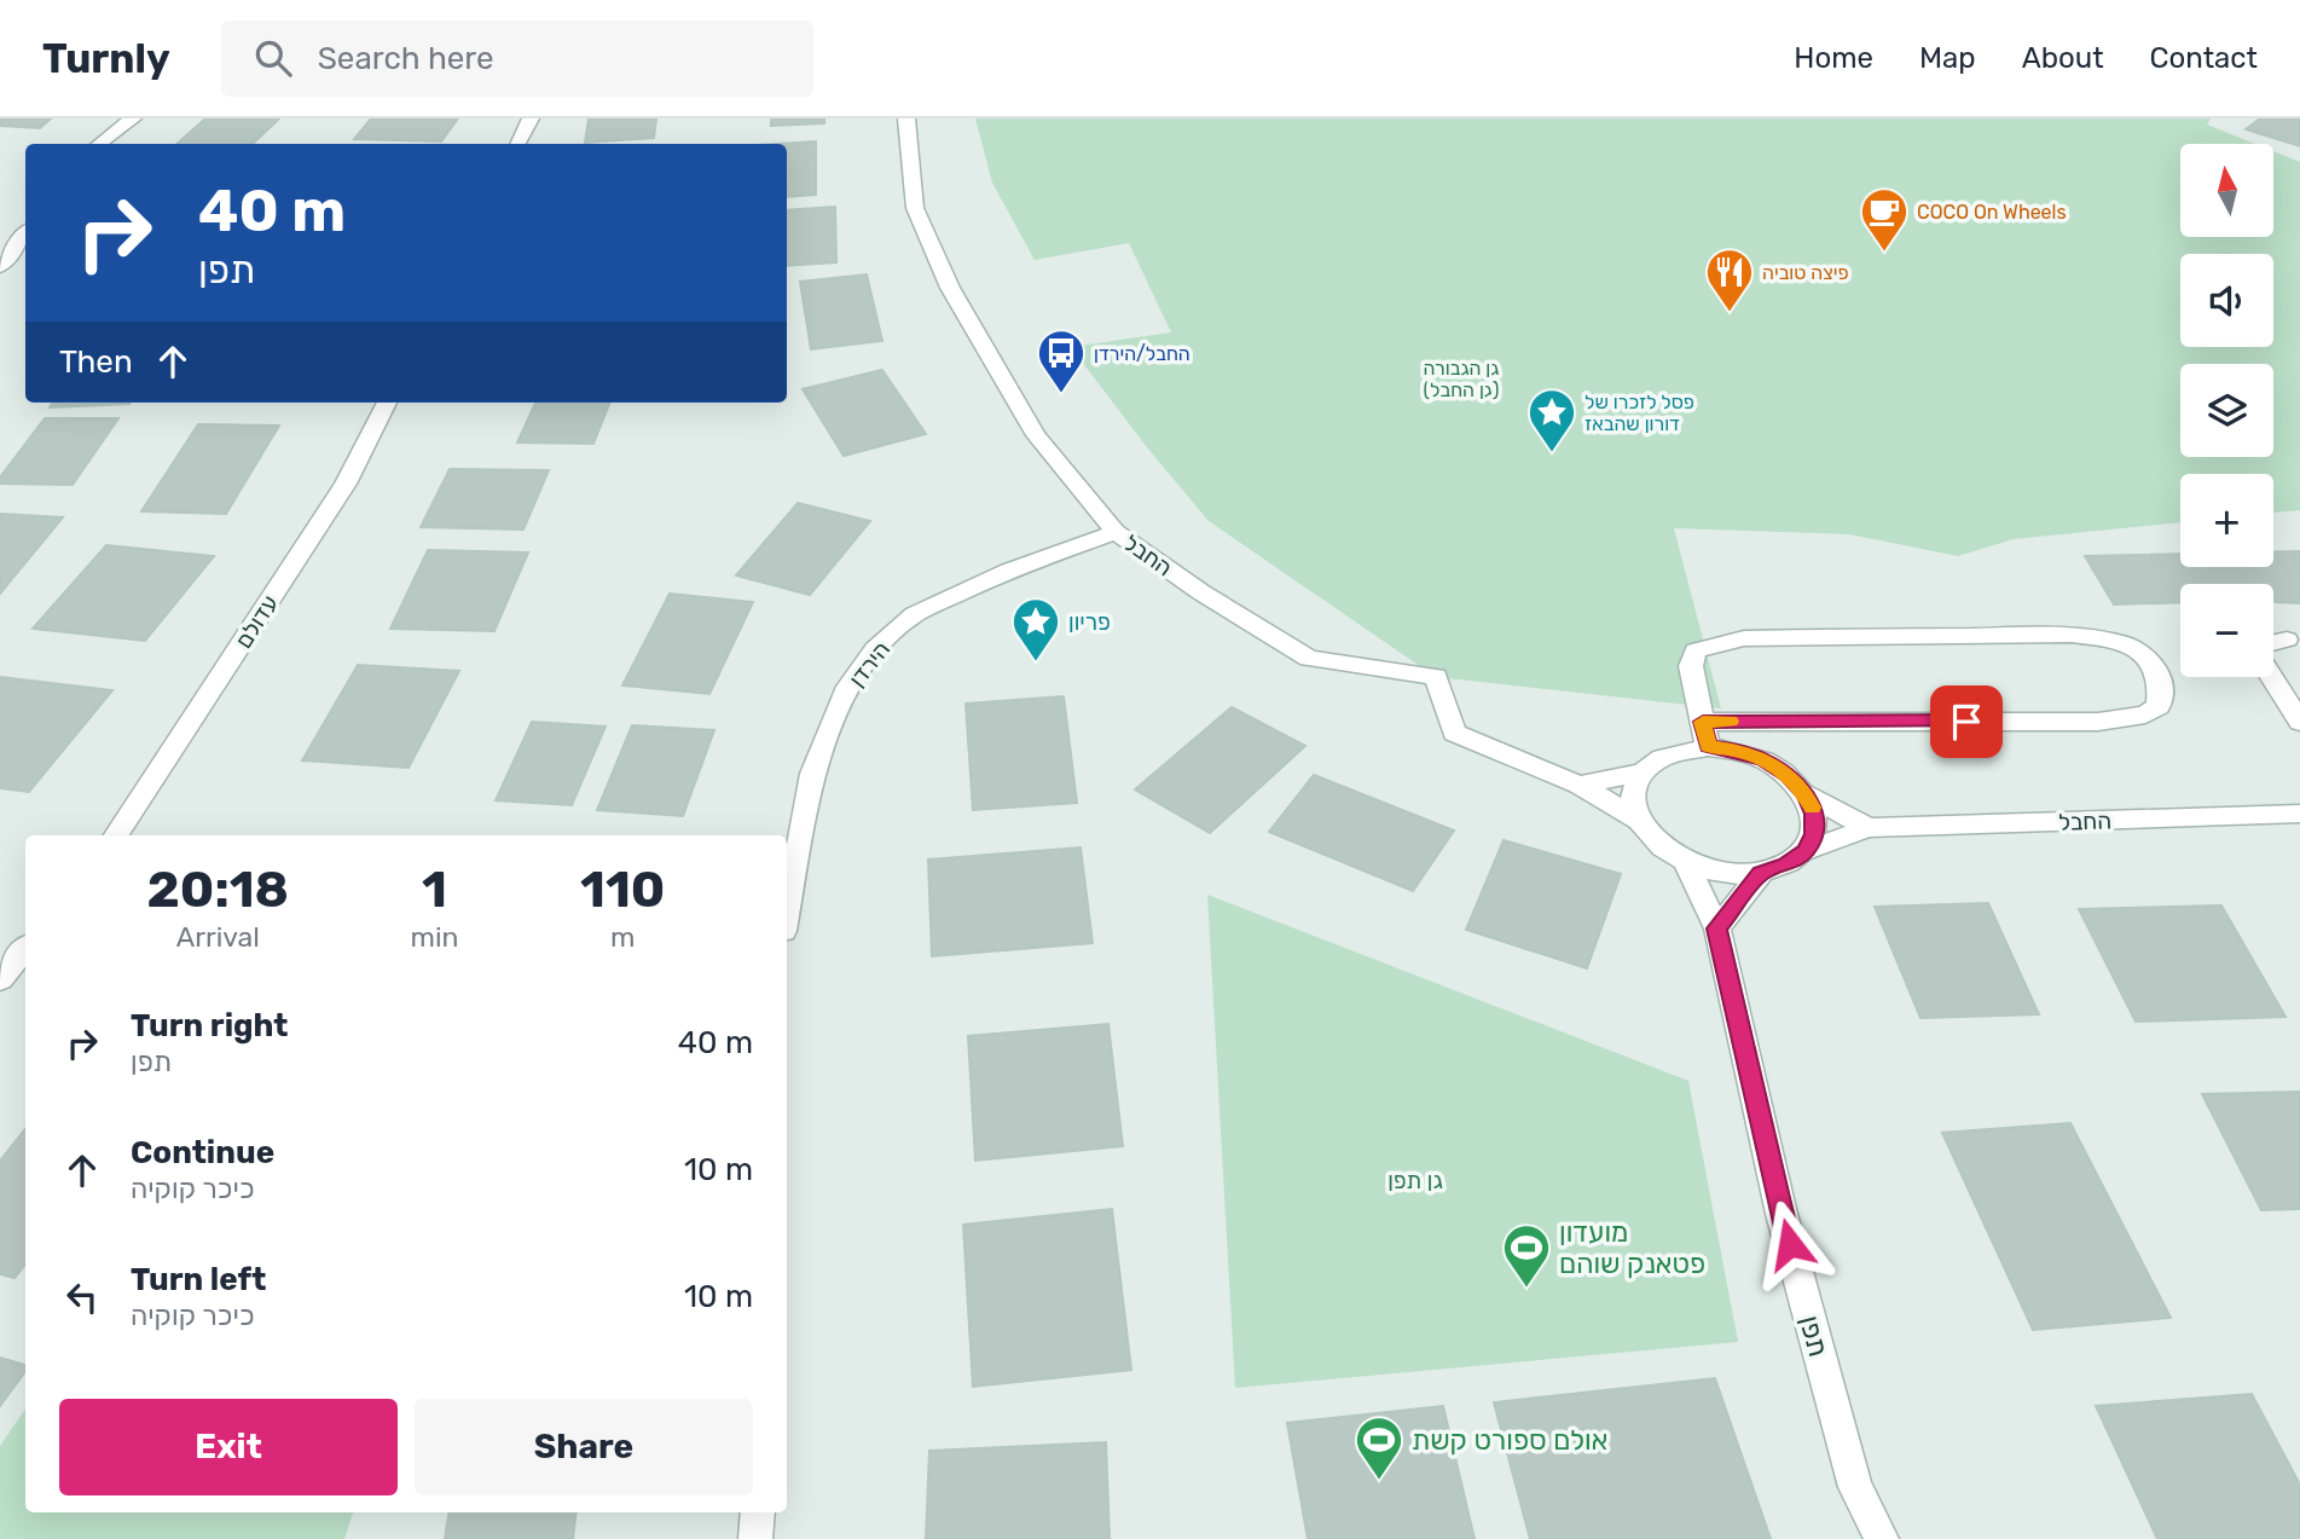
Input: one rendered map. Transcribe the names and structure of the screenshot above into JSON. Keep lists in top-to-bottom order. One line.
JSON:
{"streets":{"street":["החבל","עדולם","הירדן","תפן"]},"crossings":[["החבל","הירדן"],["החבל","תפן"]],"parks":["גן הגבורה (גן החבל)","גן תפן"],"places":{"cafe":["COCO On Wheels"],"restaurant":["פיצה טוביה"],"bus stop":["החבל/הירדן"],"place":["פסל לזכרו של דורון שהבאז","פריון"],"sports":["מועדון פטאנק שוהם","אולם ספורט קשת"]},"north":"top","page":{"header":"Turnly","search":"Search here","nav":["Home","Map","About","Contact"],"map_buttons":["+","−"],"turn":["40 m","תפן"],"then":"Then","eta":["20:18","Arrival","1","min","110","m"],"list":[{"name":"Turn right","note":"תפן","value":"40 m"},{"name":"Continue","note":"כיכר קוקיה","value":"10 m"},{"name":"Turn left","note":"כיכר קוקיה","value":"10 m"}],"buttons":["Exit","Share"]}}
